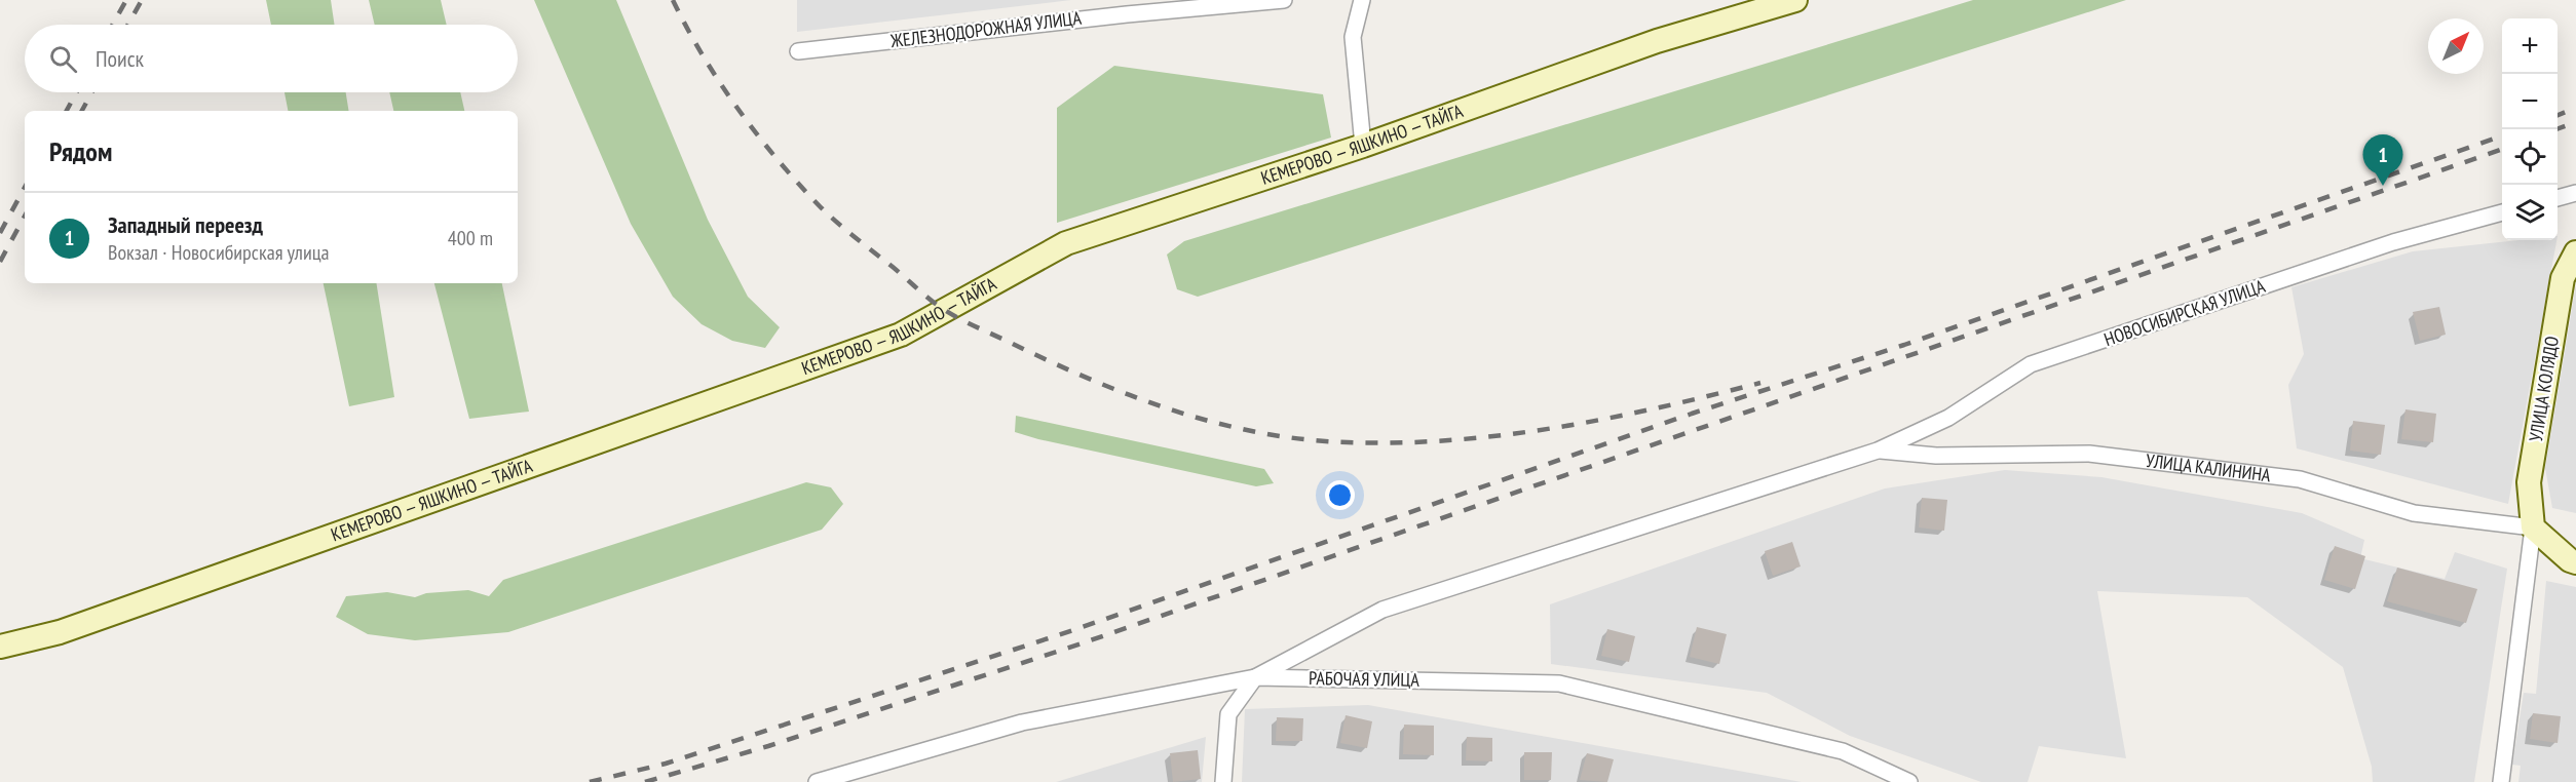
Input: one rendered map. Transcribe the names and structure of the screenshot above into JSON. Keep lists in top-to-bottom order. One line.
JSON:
{"streets":{"main road":["КЕМЕРОВО — ЯШКИНО — ТАЙГА","УЛИЦА КОЛЯДО"],"street":["ЖЕЛЕЗНОДОРОЖНАЯ УЛИЦА","НОВОСИБИРСКАЯ УЛИЦА","УЛИЦА КАЛИНИНА","РАБОЧАЯ УЛИЦА"]},"crossings":[["НОВОСИБИРСКАЯ УЛИЦА","УЛИЦА КАЛИНИНА"],["НОВОСИБИРСКАЯ УЛИЦА","РАБОЧАЯ УЛИЦА"],["УЛИЦА КОЛЯДО","УЛИЦА КАЛИНИНА"]],"north":"top right","page":{"map_buttons":["+","−"],"search":"Поиск","heading":"Рядом","pins":"1","list":[{"mark":"1","name":"Западный переезд","note":"Вокзал · Новосибирская улица","value":"400 m"}]}}
